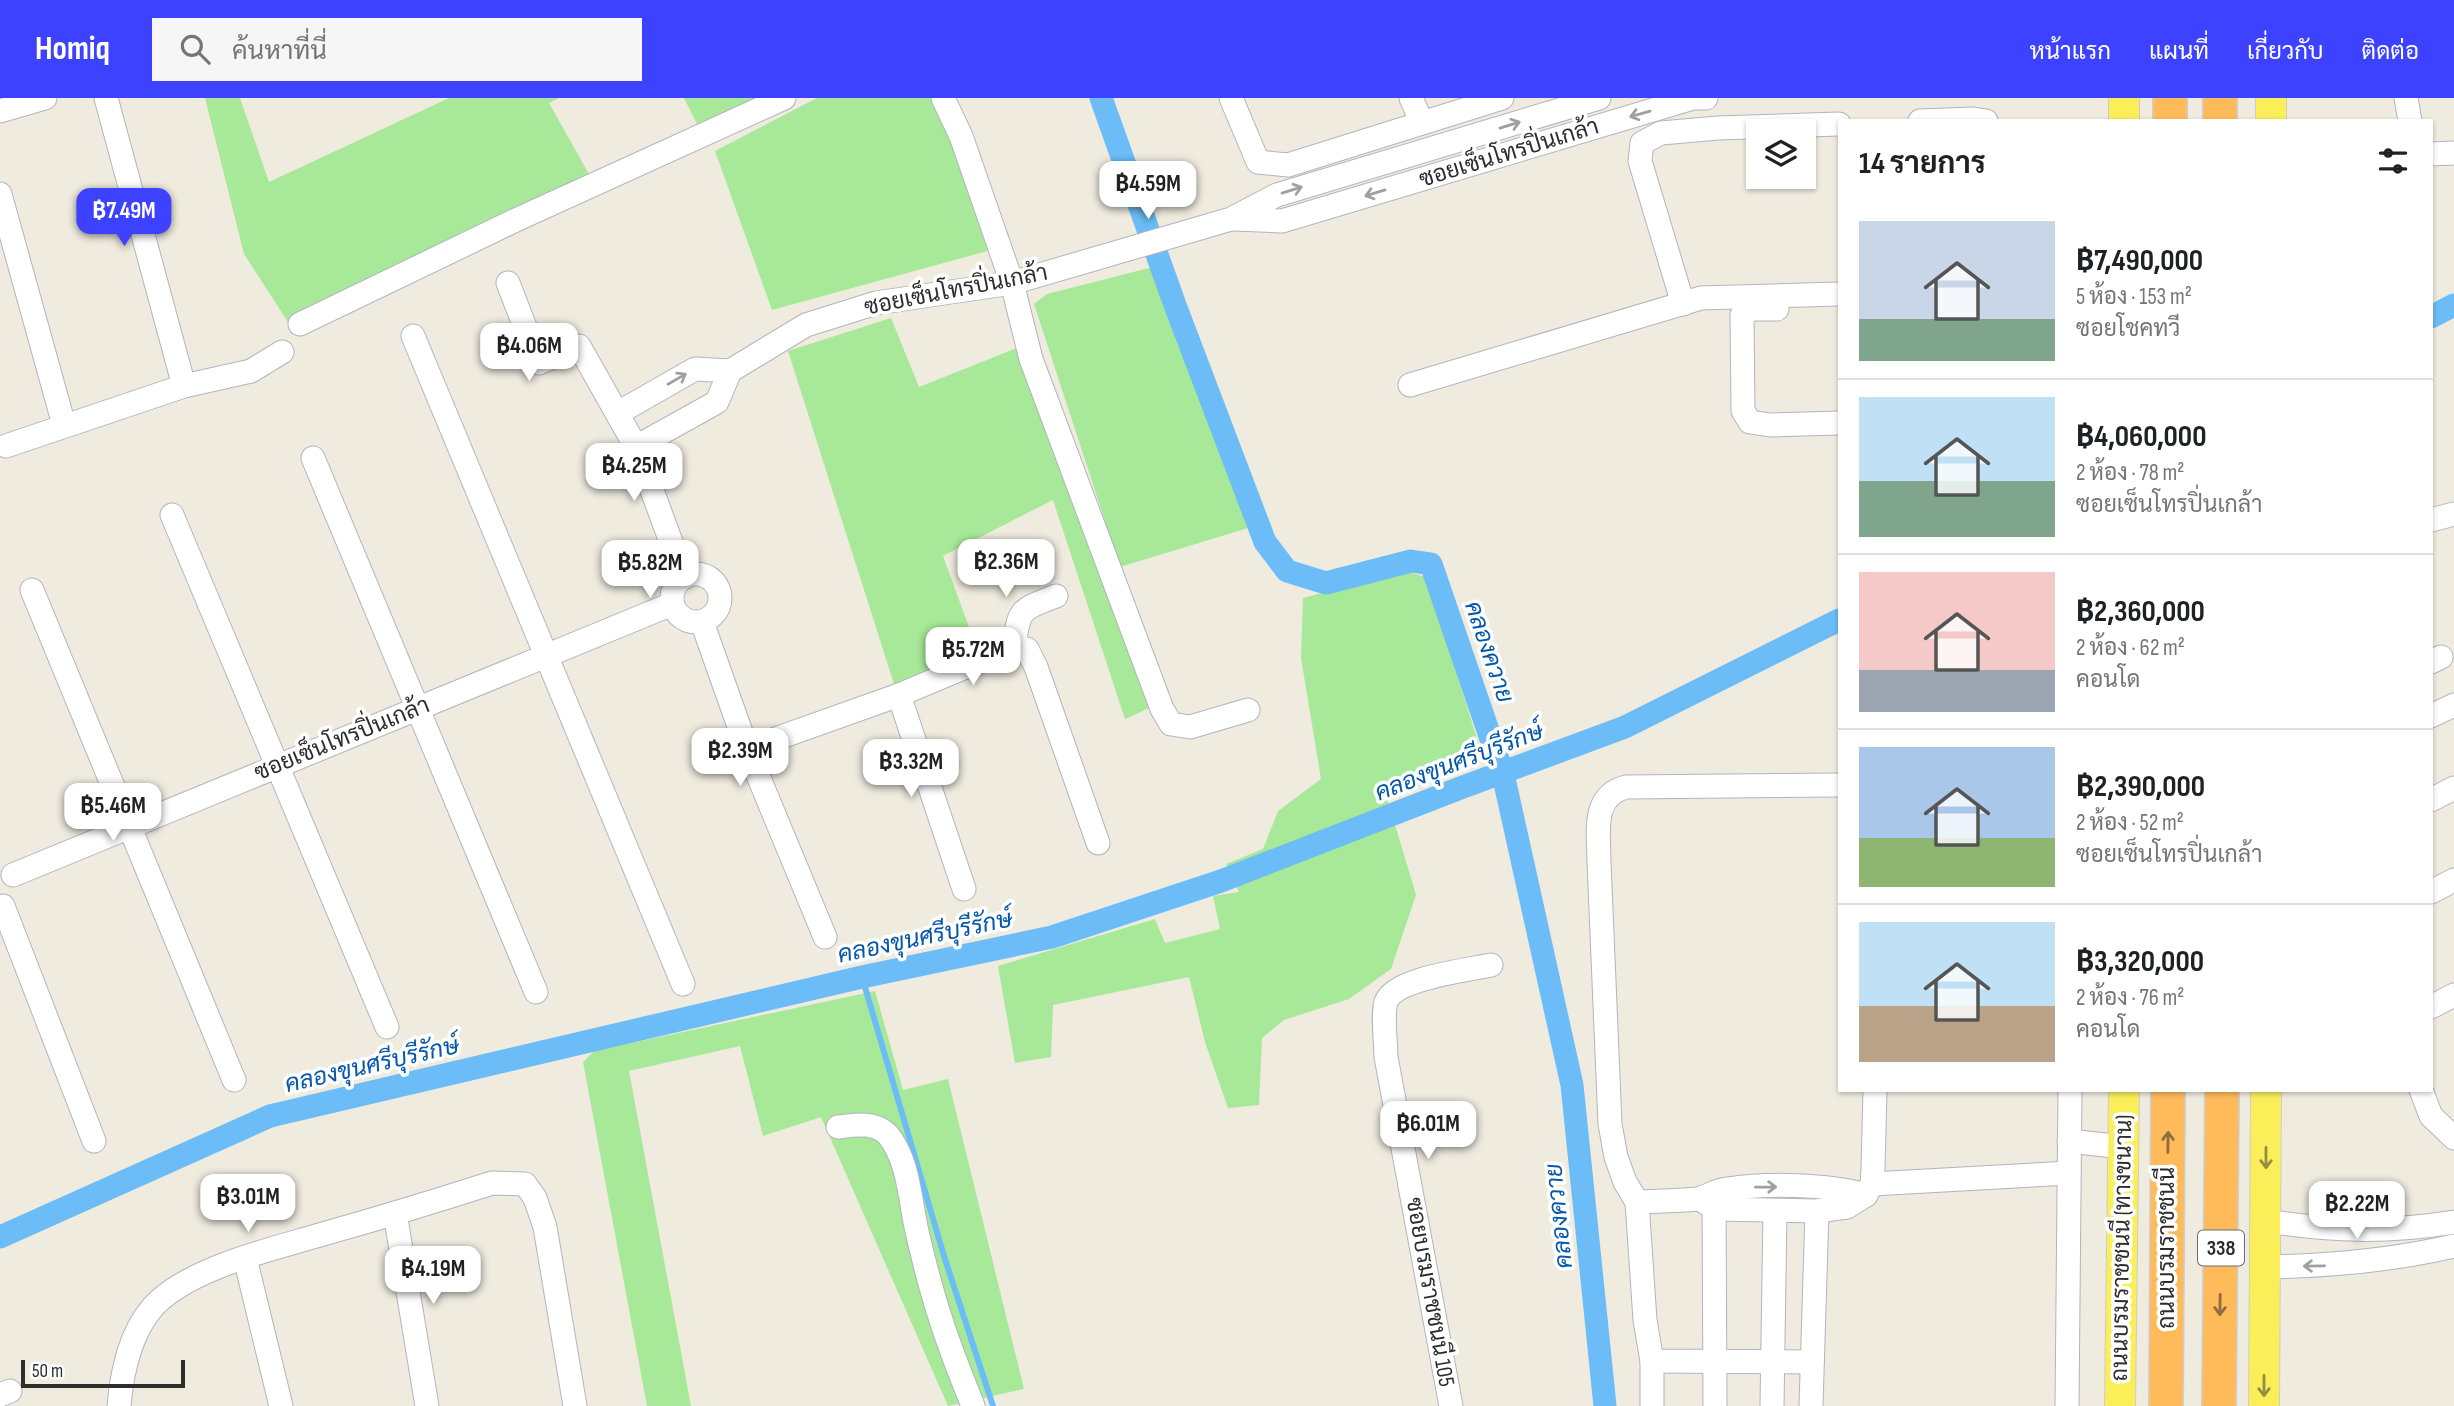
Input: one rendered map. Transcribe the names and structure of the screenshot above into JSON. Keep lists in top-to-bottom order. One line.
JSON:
{"streets":{"highway":["ถนนบรมราชชนนี","338"],"main road":["ถนนบรมราชชนนี (ทางขนาน)"],"street":["ซอยเซ็นโทรปิ่นเกล้า","ซอยบรมราชชนนี 105"]},"water":["คลองควาย","คลองขุนศรีบุรีรักษ์"],"scale_bar":"50 m","page":{"header":"Homiq","search":"ค้นหาที่นี่","nav":["หน้าแรก","แผนที่","เกี่ยวกับ","ติดต่อ"],"heading":"14 รายการ","price":["฿4.59M","฿7.49M","฿4.06M","฿4.25M","฿2.36M","฿5.82M","฿5.72M","฿2.39M","฿3.32M","฿5.46M","฿6.01M","฿3.01M","฿2.22M","฿4.19M"],"list":[{"name":"฿7,490,000","note":"5 ห้อง · 153 m² · ซอยโชคทวี"},{"name":"฿4,060,000","note":"2 ห้อง · 78 m² · ซอยเซ็นโทรปิ่นเกล้า"},{"name":"฿2,360,000","note":"2 ห้อง · 62 m² · คอนโด"},{"name":"฿2,390,000","note":"2 ห้อง · 52 m² · ซอยเซ็นโทรปิ่นเกล้า"},{"name":"฿3,320,000","note":"2 ห้อง · 76 m² · คอนโด"}],"scale":"50 m"}}
